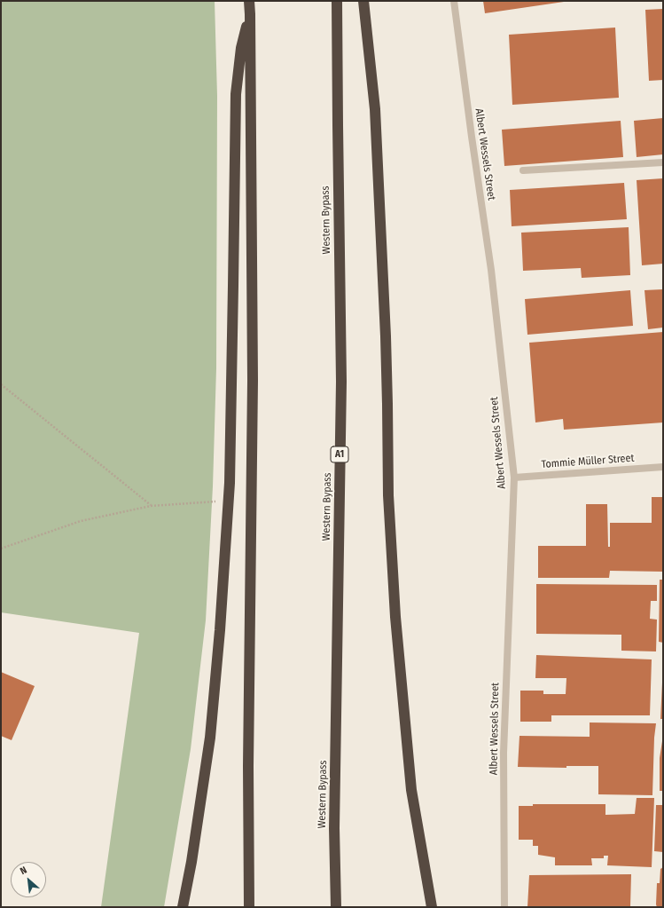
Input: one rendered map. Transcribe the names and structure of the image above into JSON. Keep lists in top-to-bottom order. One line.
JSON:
{"streets":{"highway":["Western Bypass","A1"],"lane":["Albert Wessels Street","Tommie Müller Street"]},"crossings":[["Albert Wessels Street","Tommie Müller Street"]],"north":"top left"}
